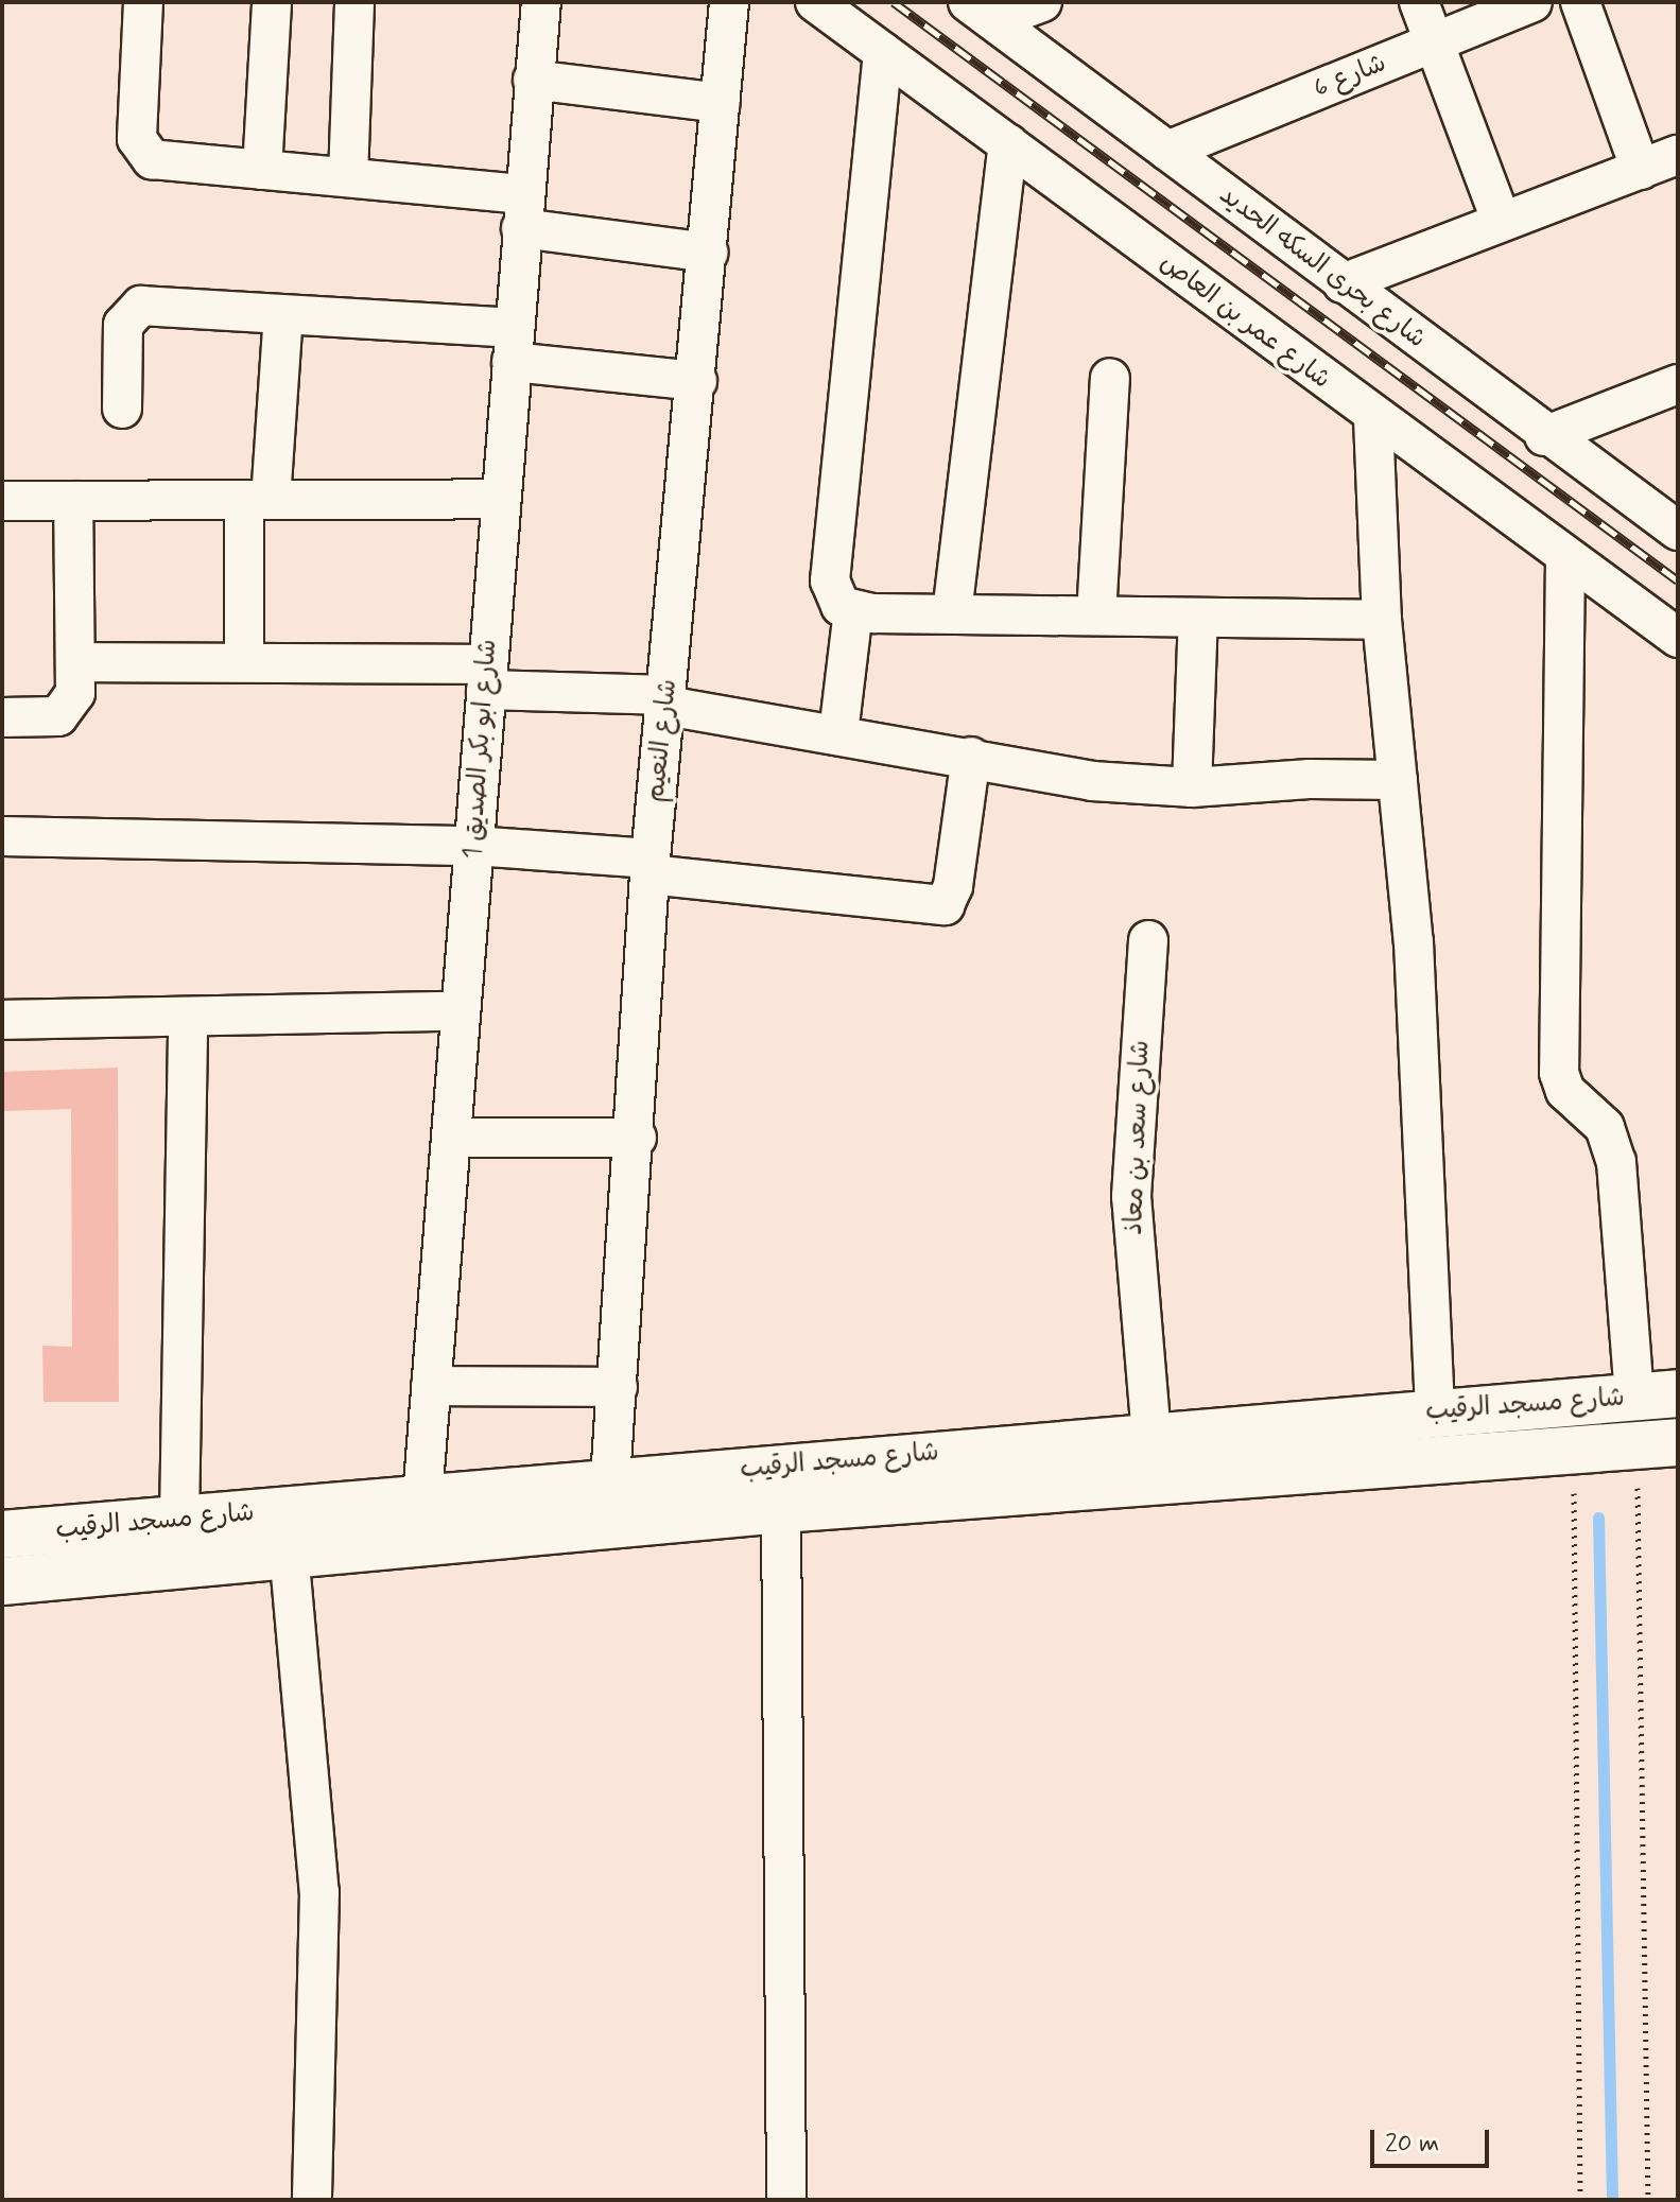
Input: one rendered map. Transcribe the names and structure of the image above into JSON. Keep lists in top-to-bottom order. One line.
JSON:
{"streets":{"main road":["شارع مسجد الرقيب"],"street":["شارع 6","شارع بحرى السكه الحديد","شارع عمر بن العاص","شارع النعيم","شارع ابو بكر الصديق 1","شارع سعد بن معاذ"]},"crossings":[["شارع 6","شارع بحرى السكه الحديد"],["شارع النعيم","شارع مسجد الرقيب"],["شارع ابو بكر الصديق 1","شارع مسجد الرقيب"],["شارع سعد بن معاذ","شارع مسجد الرقيب"]],"scale_bar":"20 m"}
